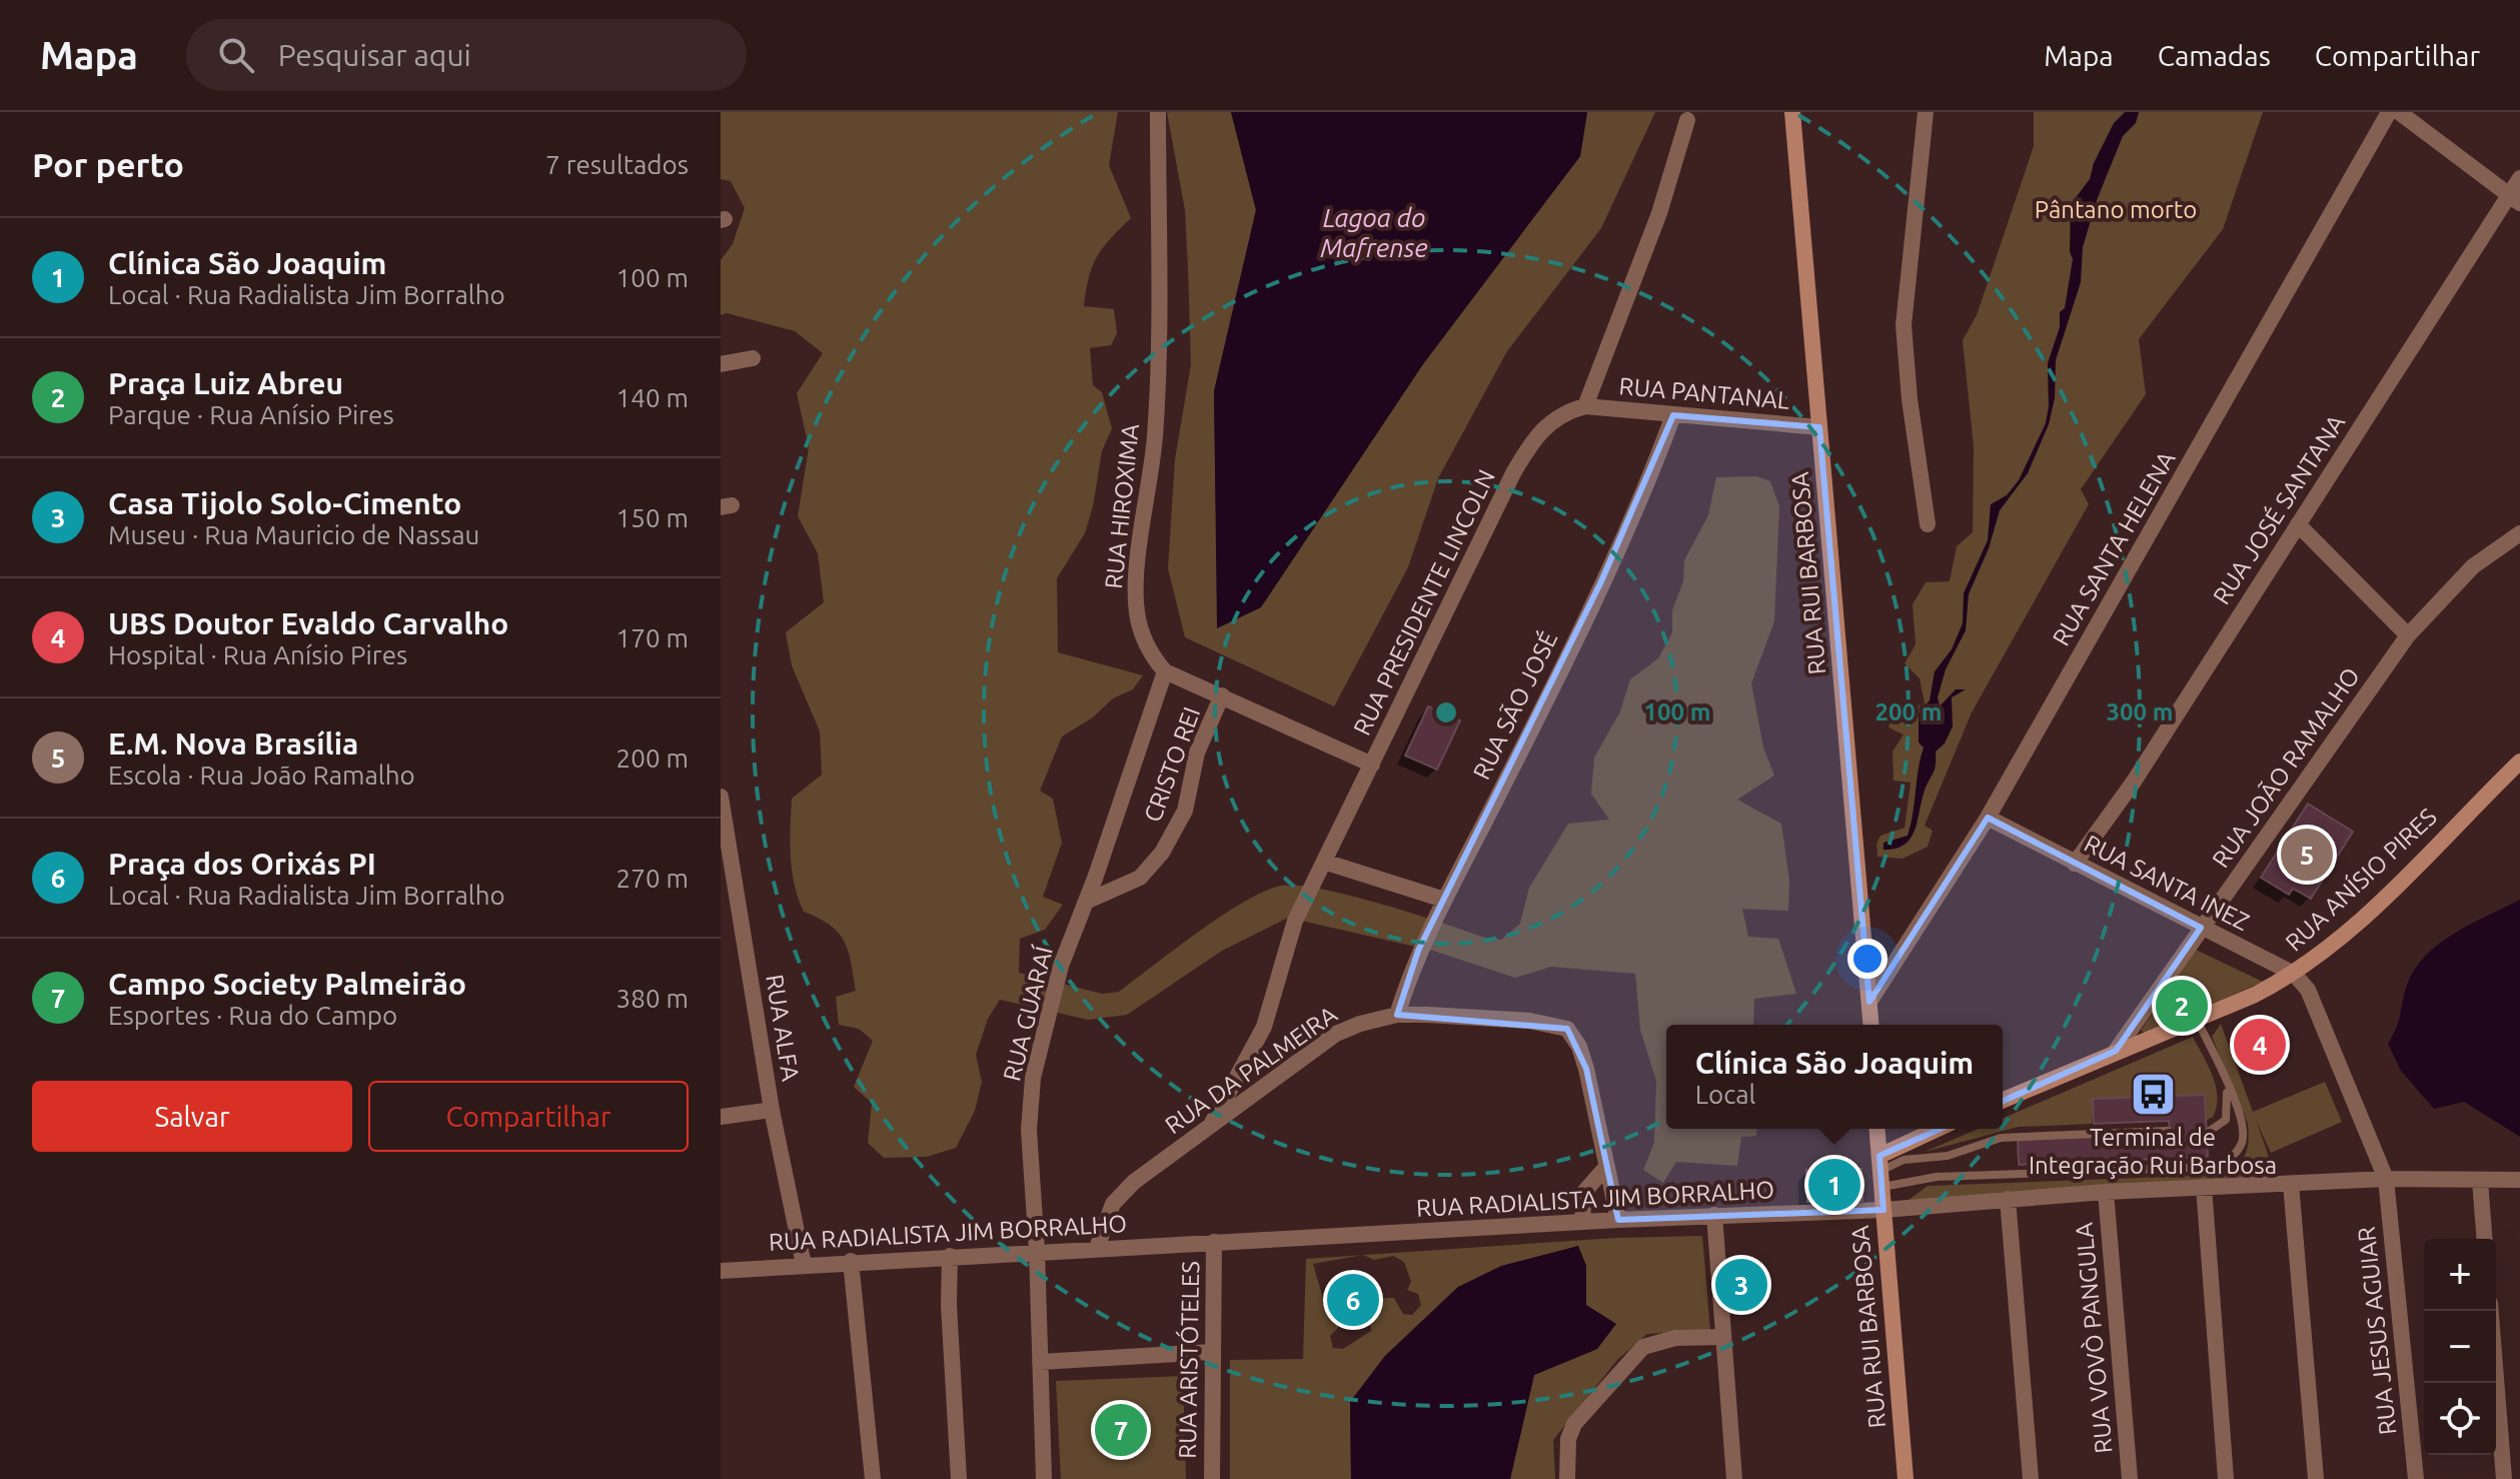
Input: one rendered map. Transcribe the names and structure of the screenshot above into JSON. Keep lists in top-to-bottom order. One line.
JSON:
{"streets":{"street":["RUA PANTANAL","RUA HIROXIMA","RUA JOSÉ SANTANA","RUA SANTA HELENA","RUA RUI BARBOSA","RUA PRESIDENTE LINCOLN","RUA SÃO JOSÉ","CRISTO REI","RUA JOÃO RAMALHO","RUA ANÍSIO PIRES","RUA SANTA INEZ","RUA GUARAÍ","RUA ALFA","RUA DA PALMEIRA","RUA RADIALISTA JIM BORRALHO","RUA JESUS AGUIAR","RUA VOVÒ PANGULA","RUA ARISTÓTELES"]},"crossings":[["RUA PANTANAL","RUA RUI BARBOSA"],["RUA PANTANAL","RUA PRESIDENTE LINCOLN"],["RUA PANTANAL","RUA SÃO JOSÉ"],["RUA HIROXIMA","RUA GUARAÍ"],["RUA JOSÉ SANTANA","RUA SANTA INEZ"],["RUA SANTA HELENA","RUA RUI BARBOSA"],["RUA SANTA HELENA","RUA SANTA INEZ"],["RUA RUI BARBOSA","RUA RADIALISTA JIM BORRALHO"],["RUA PRESIDENTE LINCOLN","RUA DA PALMEIRA"],["RUA SÃO JOSÉ","RUA DA PALMEIRA"],["CRISTO REI","RUA GUARAÍ"],["RUA JOÃO RAMALHO","RUA ANÍSIO PIRES"],["RUA JOÃO RAMALHO","RUA SANTA INEZ"],["RUA ANÍSIO PIRES","RUA SANTA INEZ"],["RUA SANTA INEZ","RUA RADIALISTA JIM BORRALHO"],["RUA SANTA INEZ","RUA JESUS AGUIAR"],["RUA GUARAÍ","RUA RADIALISTA JIM BORRALHO"],["RUA ALFA","RUA RADIALISTA JIM BORRALHO"],["RUA DA PALMEIRA","RUA RADIALISTA JIM BORRALHO"],["RUA RADIALISTA JIM BORRALHO","RUA JESUS AGUIAR"],["RUA RADIALISTA JIM BORRALHO","RUA VOVÒ PANGULA"],["RUA RADIALISTA JIM BORRALHO","RUA ARISTÓTELES"]],"water":["Lagoa do Mafrense"],"parks":["Pântano morto"],"places":{"bus stop":["Terminal de Integração Rui Barbosa"]},"page":{"header":"Mapa","search":"Pesquisar aqui","nav":["Mapa","Camadas","Compartilhar"],"heading":["Por perto","7 resultados"],"list":[{"mark":"1","name":"Clínica São Joaquim","note":"Local · Rua Radialista Jim Borralho","value":"100 m"},{"mark":"2","name":"Praça Luiz Abreu","note":"Parque · Rua Anísio Pires","value":"140 m"},{"mark":"3","name":"Casa Tijolo Solo-Cimento","note":"Museu · Rua Mauricio de Nassau","value":"150 m"},{"mark":"4","name":"UBS Doutor Evaldo Carvalho","note":"Hospital · Rua Anísio Pires","value":"170 m"},{"mark":"5","name":"E.M. Nova Brasília","note":"Escola · Rua João Ramalho","value":"200 m"},{"mark":"6","name":"Praça dos Orixás PI","note":"Local · Rua Radialista Jim Borralho","value":"270 m"},{"mark":"7","name":"Campo Society Palmeirão","note":"Esportes · Rua do Campo","value":"380 m"}],"pins":["5","2","4","1","3","6","7"],"popup":["Clínica São Joaquim","Local"],"buttons":["Salvar","Compartilhar"],"map_buttons":["+","−"]},"rings":["100 m","200 m","300 m"]}
